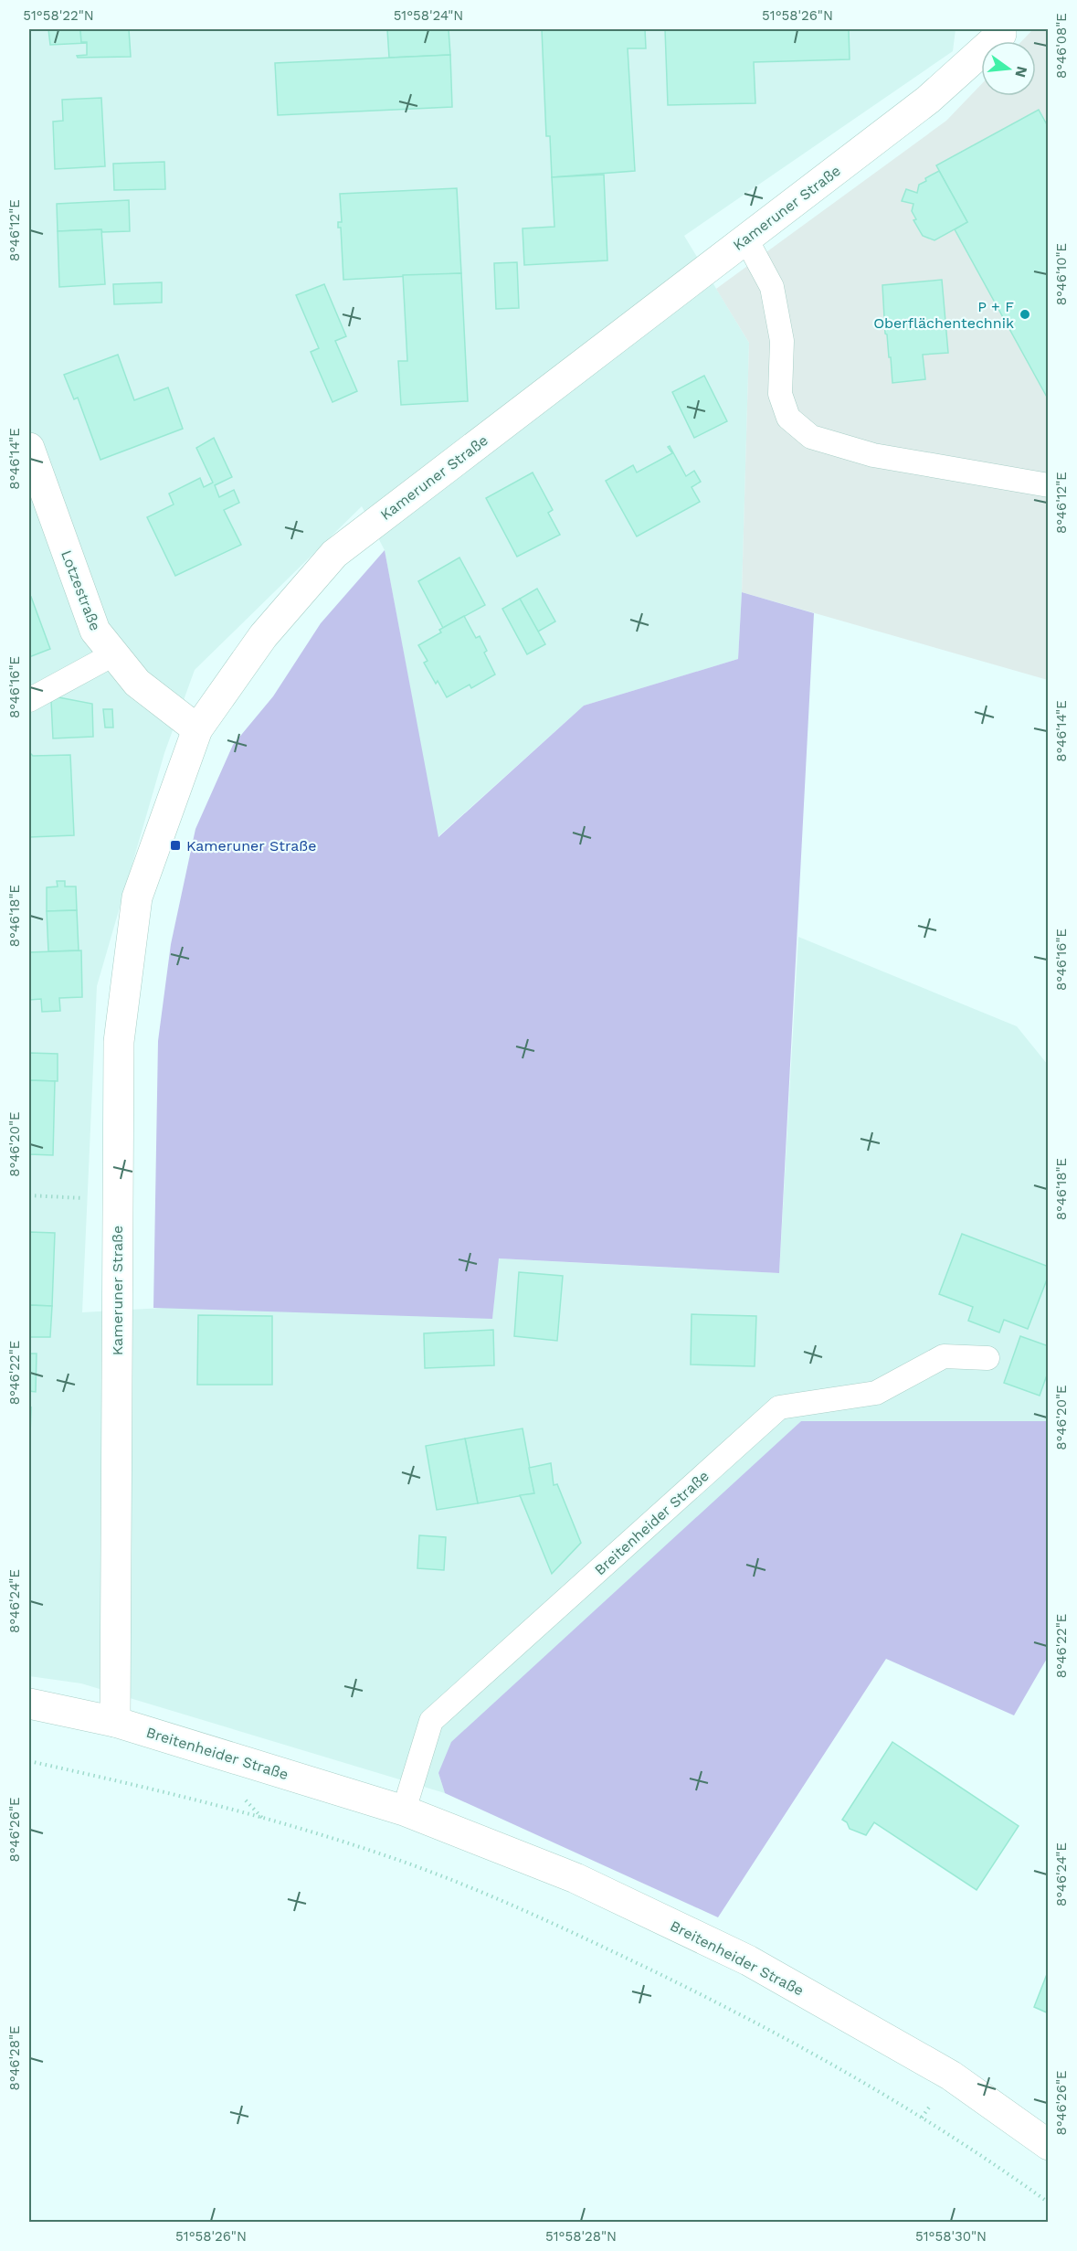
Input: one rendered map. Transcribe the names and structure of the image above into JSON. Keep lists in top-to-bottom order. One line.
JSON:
{"streets":{"street":["Kameruner Straße","Lotzestraße","Breitenheider Straße"]},"crossings":[["Kameruner Straße","Lotzestraße"],["Kameruner Straße","Breitenheider Straße"]],"places":{"other":["P + F Oberflächentechnik"],"transit":["Kameruner Straße"]},"north":"right","coordinates":["51°58'22\"N","51°58'24\"N","51°58'26\"N","8°46'08\"E","8°46'12\"E","8°46'10\"E","8°46'14\"E","8°46'16\"E","8°46'18\"E","8°46'20\"E","8°46'22\"E","8°46'24\"E","8°46'26\"E","8°46'28\"E","51°58'28\"N","51°58'30\"N"]}
